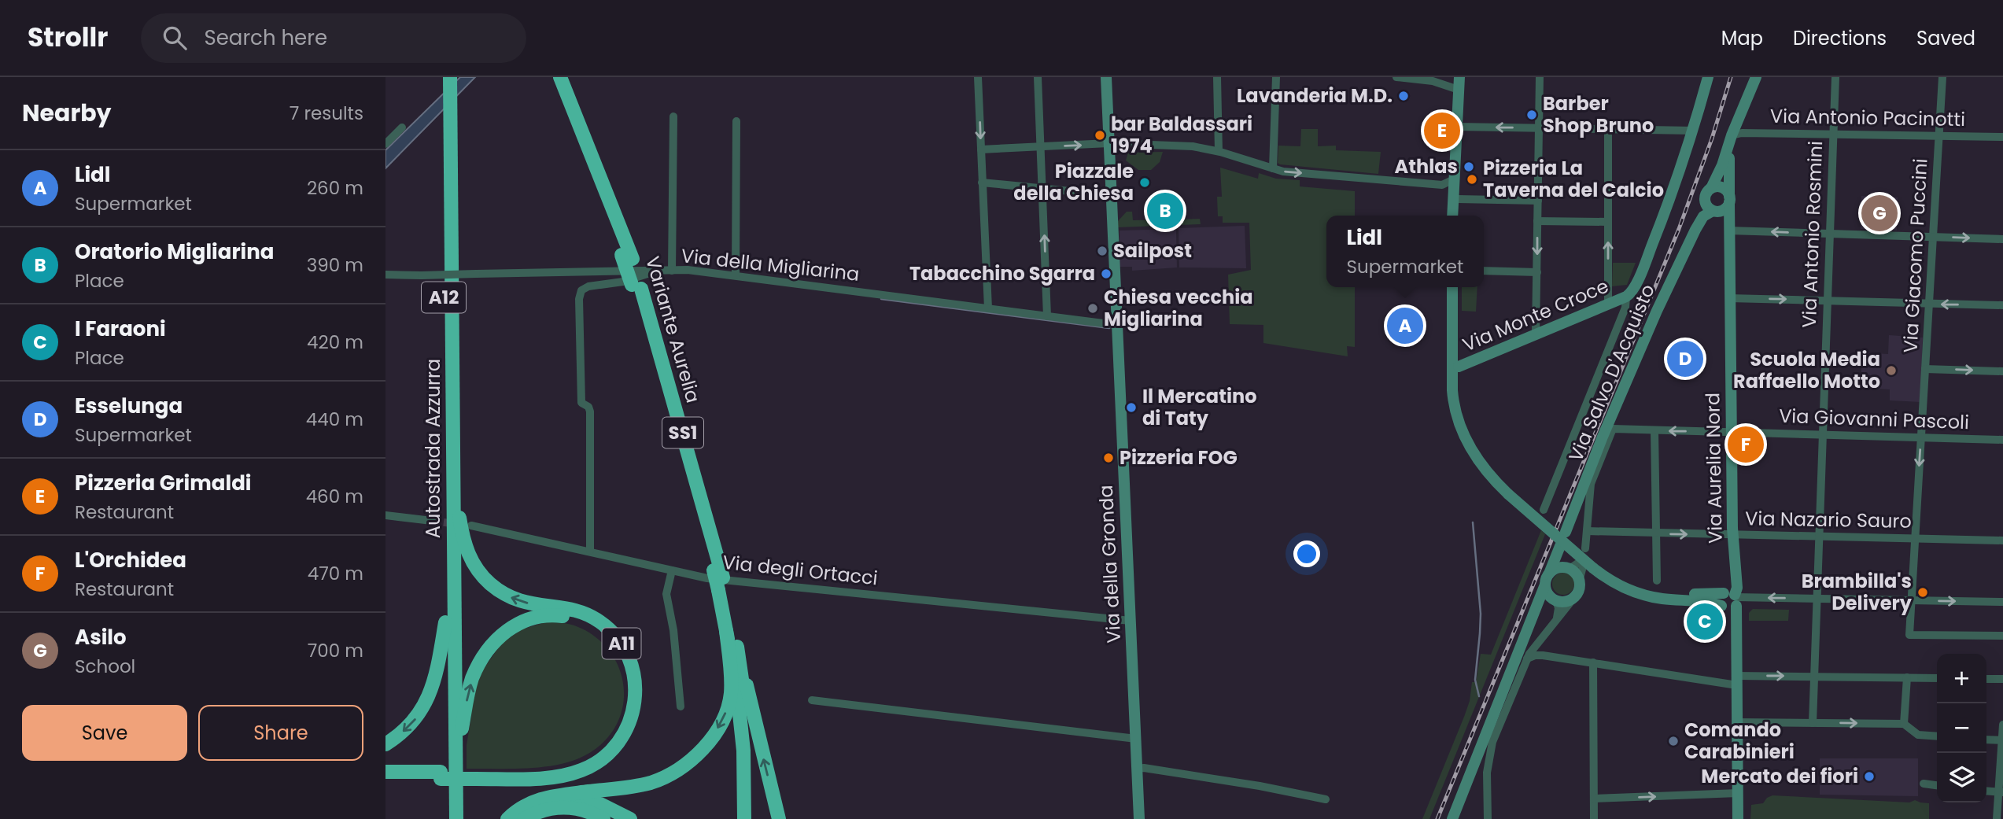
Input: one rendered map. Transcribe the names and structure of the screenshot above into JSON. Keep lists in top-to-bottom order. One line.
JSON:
{"streets":{"highway":["A12","Variante Aurelia","SS1","Autostrada Azzurra","A11"],"street":["Via Antonio Pacinotti","Via Antonio Rosmini","Via Giacomo Puccini","Via della Migliarina","Via Monte Croce","Via Salvo D'Acquisto","Via Giovanni Pascoli","Via Aurelia Nord","Via Nazario Sauro","Via della Gronda","Via degli Ortacci"]},"crossings":[["Via Antonio Pacinotti","Via Antonio Rosmini"],["Via Antonio Pacinotti","Via Giacomo Puccini"],["Via Antonio Pacinotti","Via Aurelia Nord"],["Via Antonio Rosmini","Via Giovanni Pascoli"],["Via Antonio Rosmini","Via Nazario Sauro"],["Via Giacomo Puccini","Via Giovanni Pascoli"],["Via Giacomo Puccini","Via Nazario Sauro"],["Via della Migliarina","Via della Gronda"],["Variante Aurelia","SS1"],["Via Salvo D'Acquisto","Via Aurelia Nord"],["Via Giovanni Pascoli","Via Aurelia Nord"],["Via Giovanni Pascoli","Via Nazario Sauro"],["Autostrada Azzurra","A11"],["Via Aurelia Nord","Via Nazario Sauro"],["Via della Gronda","Via degli Ortacci"]],"places":["Lavanderia M.D.","Barber Shop Bruno","bar Baldassari 1974","Athlas","Pizzeria La Taverna del Calcio","Piazzale della Chiesa","Sailpost","Tabacchino Sgarra","Chiesa vecchia Migliarina","Scuola Media Raffaello Motto","Il Mercatino di Taty","Pizzeria FOG","Brambilla's Delivery","Comando Carabinieri","Mercato dei fiori"],"page":{"header":"Strollr","search":"Search here","nav":["Map","Directions","Saved"],"heading":["Nearby","7 results"],"pins":["E","B","G","A","D","F","C"],"list":[{"mark":"A","name":"Lidl","note":"Supermarket","value":"260 m"},{"mark":"B","name":"Oratorio Migliarina","note":"Place","value":"390 m"},{"mark":"C","name":"I Faraoni","note":"Place","value":"420 m"},{"mark":"D","name":"Esselunga","note":"Supermarket","value":"440 m"},{"mark":"E","name":"Pizzeria Grimaldi","note":"Restaurant","value":"460 m"},{"mark":"F","name":"L'Orchidea","note":"Restaurant","value":"470 m"},{"mark":"G","name":"Asilo","note":"School","value":"700 m"}],"popup":["Lidl","Supermarket"],"map_buttons":["+","−"],"buttons":["Save","Share"]}}
